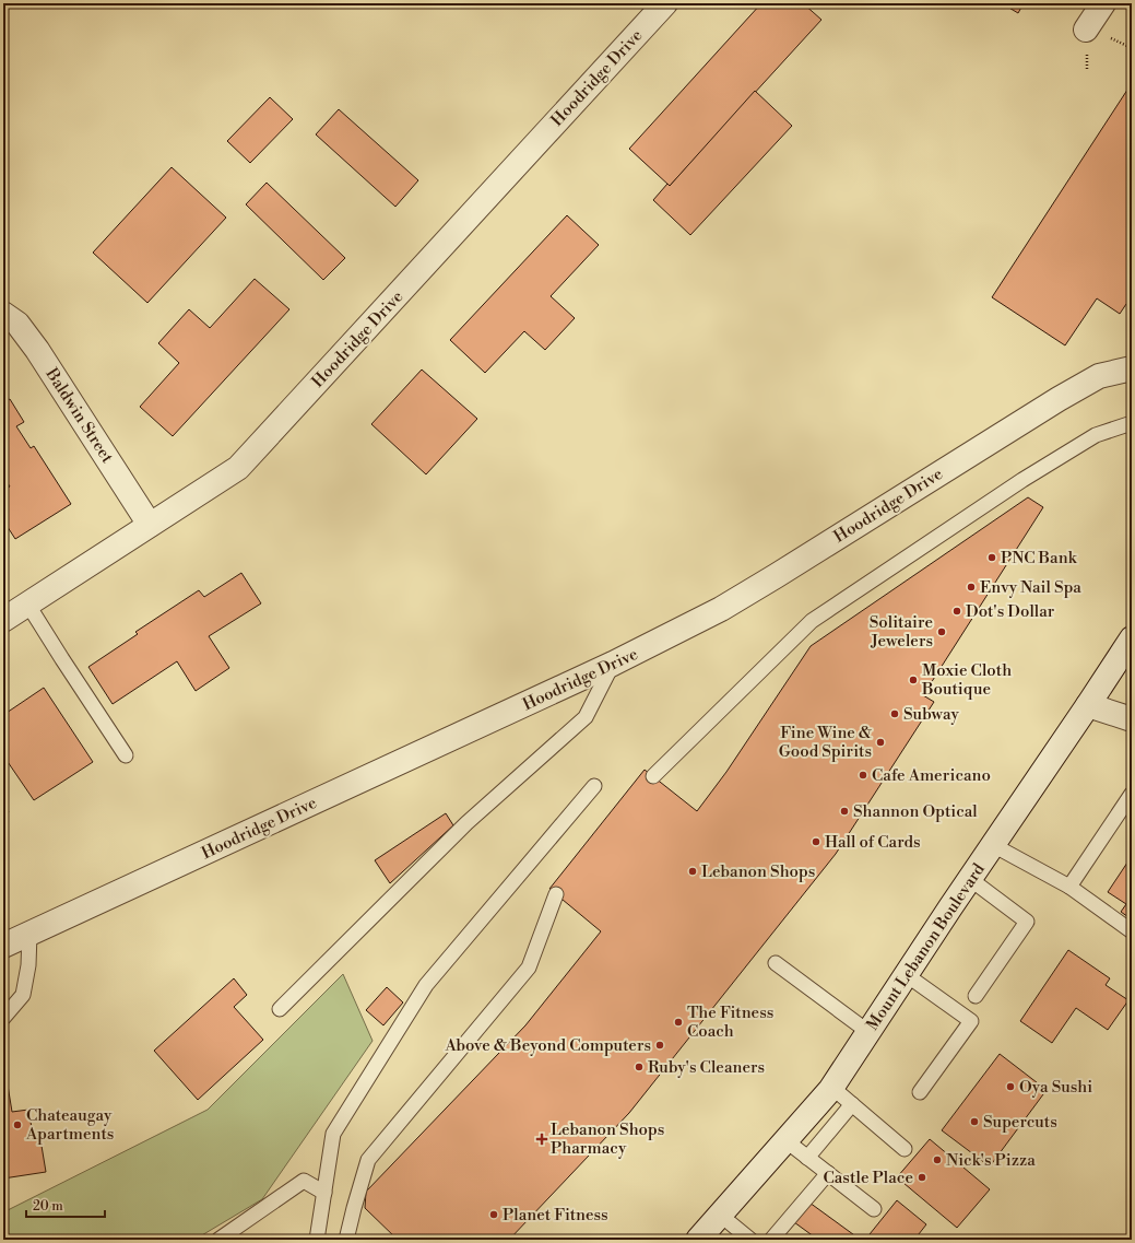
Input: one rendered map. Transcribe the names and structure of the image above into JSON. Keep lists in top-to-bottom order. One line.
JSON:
{"streets":{"street":["Hoodridge Drive","Baldwin Street","Mount Lebanon Boulevard"]},"crossings":[["Hoodridge Drive","Baldwin Street"]],"places":{"other":["PNC Bank","Envy Nail Spa","Dot's Dollar","Solitaire Jewelers","Moxie Cloth Boutique","Subway","Fine Wine & Good Spirits","Cafe Americano","Shannon Optical","Hall of Cards","Lebanon Shops","The Fitness Coach","Above & Beyond Computers","Ruby's Cleaners","Oya Sushi","Supercuts","Chateaugay Apartments","Nick's Pizza","Castle Place","Planet Fitness"],"health":["Lebanon Shops Pharmacy"]},"scale_bar":"20 m"}
